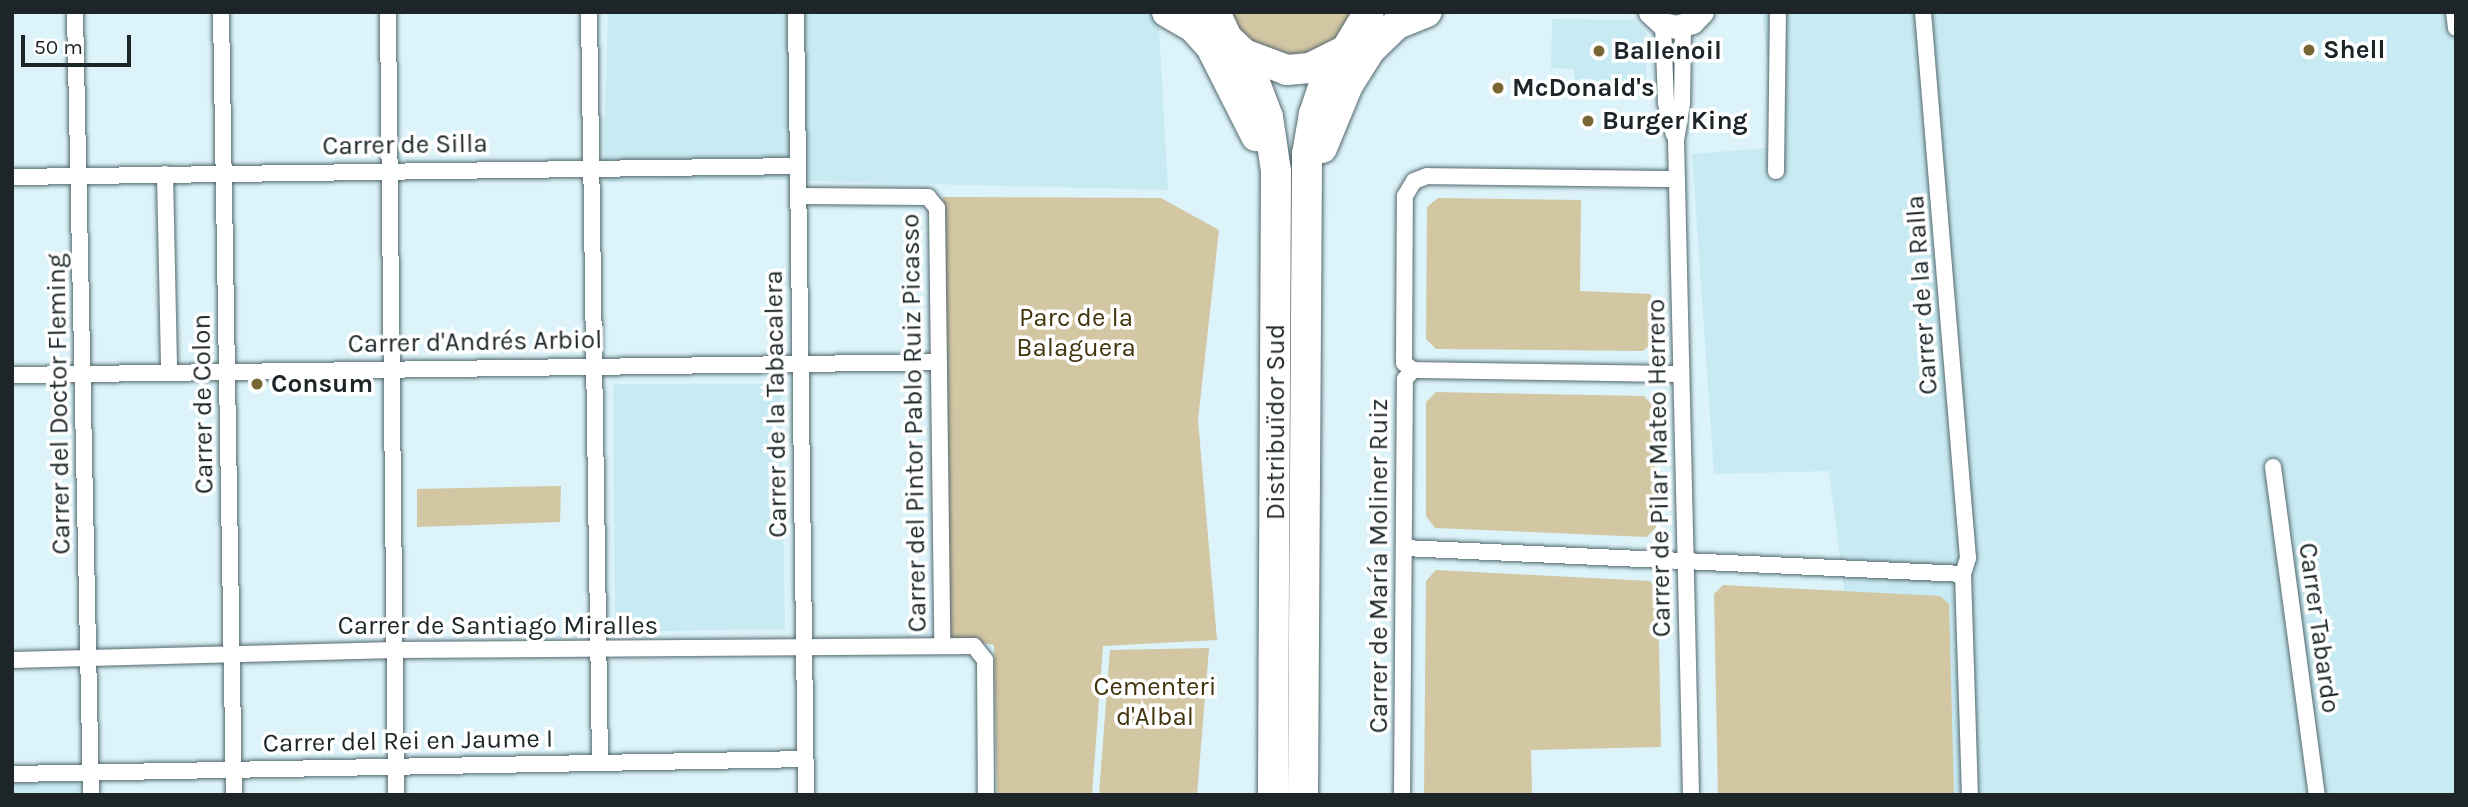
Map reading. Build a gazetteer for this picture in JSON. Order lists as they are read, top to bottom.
{
  "streets": {
    "highway": ["Distribuïdor Sud"],
    "street": [
      "Carrer de Silla",
      "Carrer de la Ralla",
      "Carrer d'Andrés Arbiol",
      "Carrer del Doctor Fleming",
      "Carrer de Colon",
      "Carrer de la Tabacalera",
      "Carrer del Pintor Pablo Ruiz Picasso",
      "Carrer de Pilar Mateo Herrero",
      "Carrer de María Moliner Ruiz",
      "Carrer de Santiago Miralles",
      "Carrer Tabardo",
      "Carrer del Rei en Jaume I"
    ]
  },
  "crossings": [
    ["Carrer de Silla", "Carrer del Doctor Fleming"],
    ["Carrer de Silla", "Carrer de Colon"],
    ["Carrer de Silla", "Carrer de la Tabacalera"],
    ["Carrer d'Andrés Arbiol", "Carrer del Doctor Fleming"],
    ["Carrer d'Andrés Arbiol", "Carrer de Colon"],
    ["Carrer d'Andrés Arbiol", "Carrer de la Tabacalera"],
    ["Carrer d'Andrés Arbiol", "Carrer del Pintor Pablo Ruiz Picasso"],
    ["Carrer del Doctor Fleming", "Carrer de Santiago Miralles"],
    ["Carrer del Doctor Fleming", "Carrer del Rei en Jaume I"],
    ["Carrer de Colon", "Carrer de Santiago Miralles"],
    ["Carrer de Colon", "Carrer del Rei en Jaume I"],
    ["Carrer de la Tabacalera", "Carrer del Pintor Pablo Ruiz Picasso"],
    ["Carrer de la Tabacalera", "Carrer de Santiago Miralles"],
    ["Carrer de la Tabacalera", "Carrer del Rei en Jaume I"],
    ["Carrer del Pintor Pablo Ruiz Picasso", "Carrer de Santiago Miralles"],
    ["Carrer de Pilar Mateo Herrero", "Carrer de María Moliner Ruiz"]
  ],
  "parks": ["Parc de la Balaguera", "Cementeri d'Albal"],
  "places": [
    "Shell",
    "Ballenoil",
    "McDonald's",
    "Burger King",
    "Consum"
  ],
  "scale_bar": "50 m"
}
